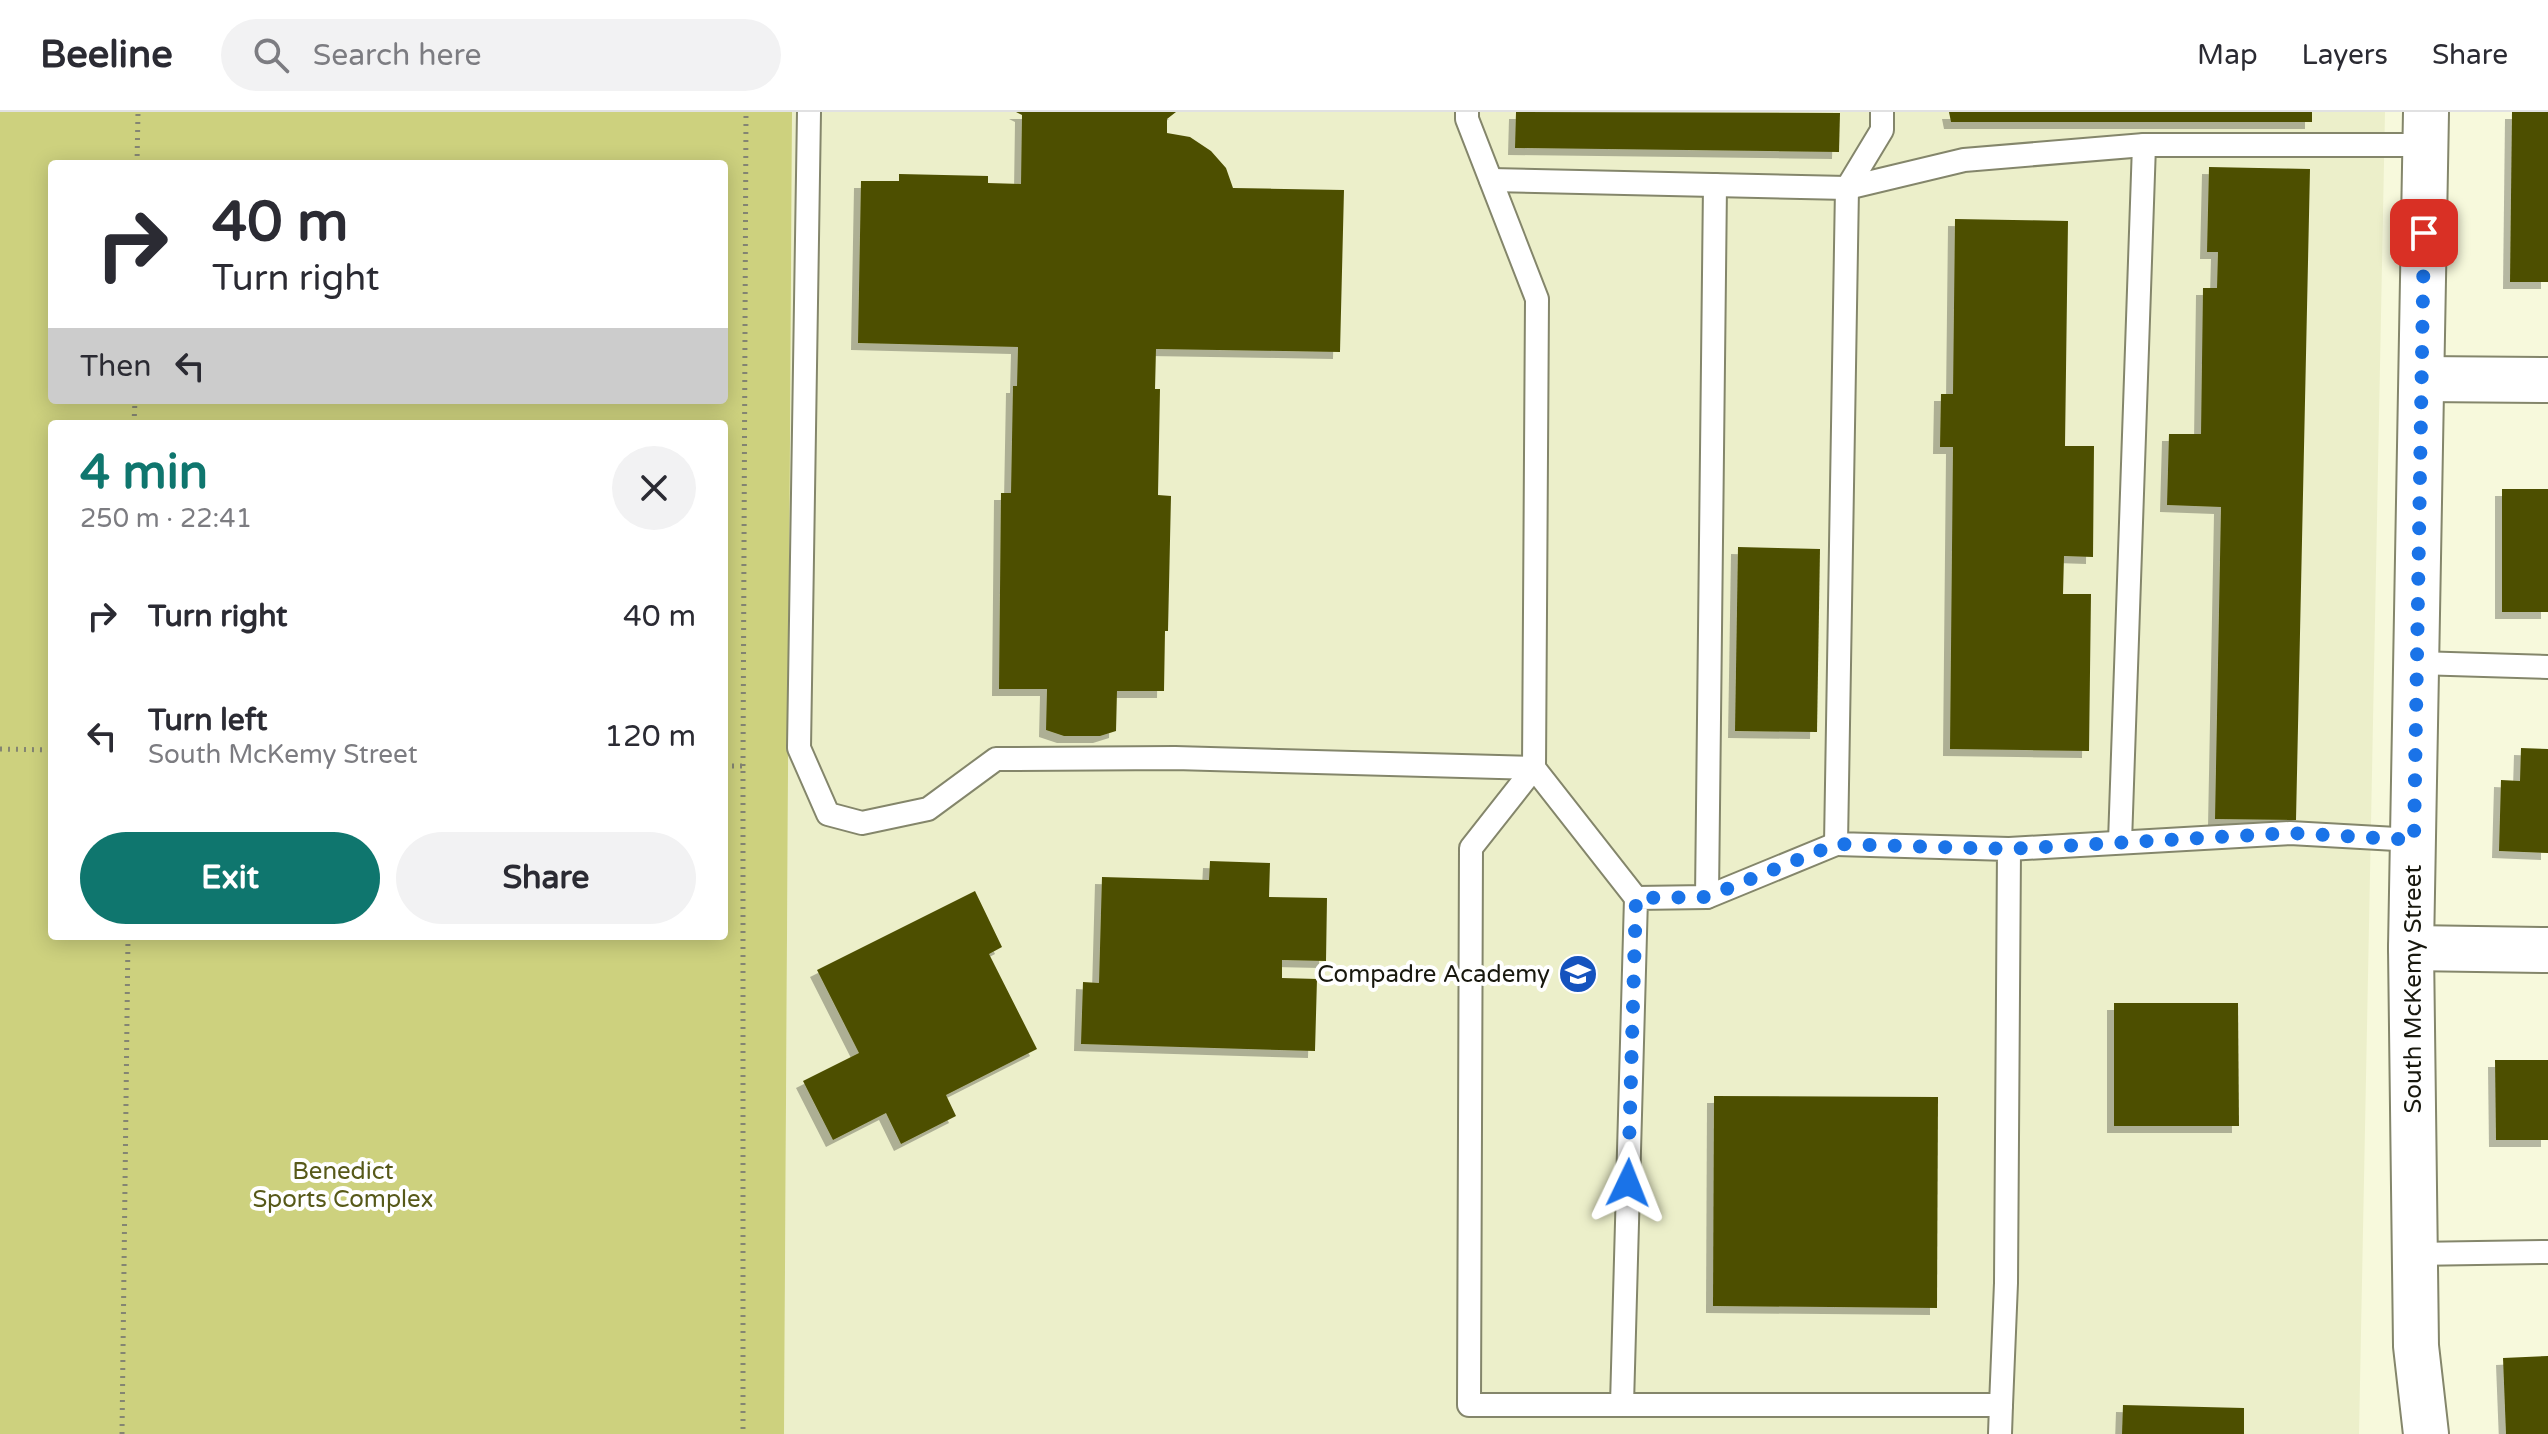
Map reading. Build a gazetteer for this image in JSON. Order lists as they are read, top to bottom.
{
  "streets": {
    "street": ["South McKemy Street"]
  },
  "parks": ["Benedict Sports Complex"],
  "places": {
    "school or university": ["Compadre Academy"]
  },
  "page": {
    "header": "Beeline",
    "search": "Search here",
    "nav": ["Map", "Layers", "Share"],
    "turn": ["40 m", "Turn right"],
    "then": "Then",
    "heading": ["4 min", "250 m · 22:41"],
    "list": [
      {
        "name": "Turn right",
        "value": "40 m"
      },
      {
        "name": "Turn left",
        "note": "South McKemy Street",
        "value": "120 m"
      }
    ],
    "buttons": ["Exit", "Share"]
  }
}
